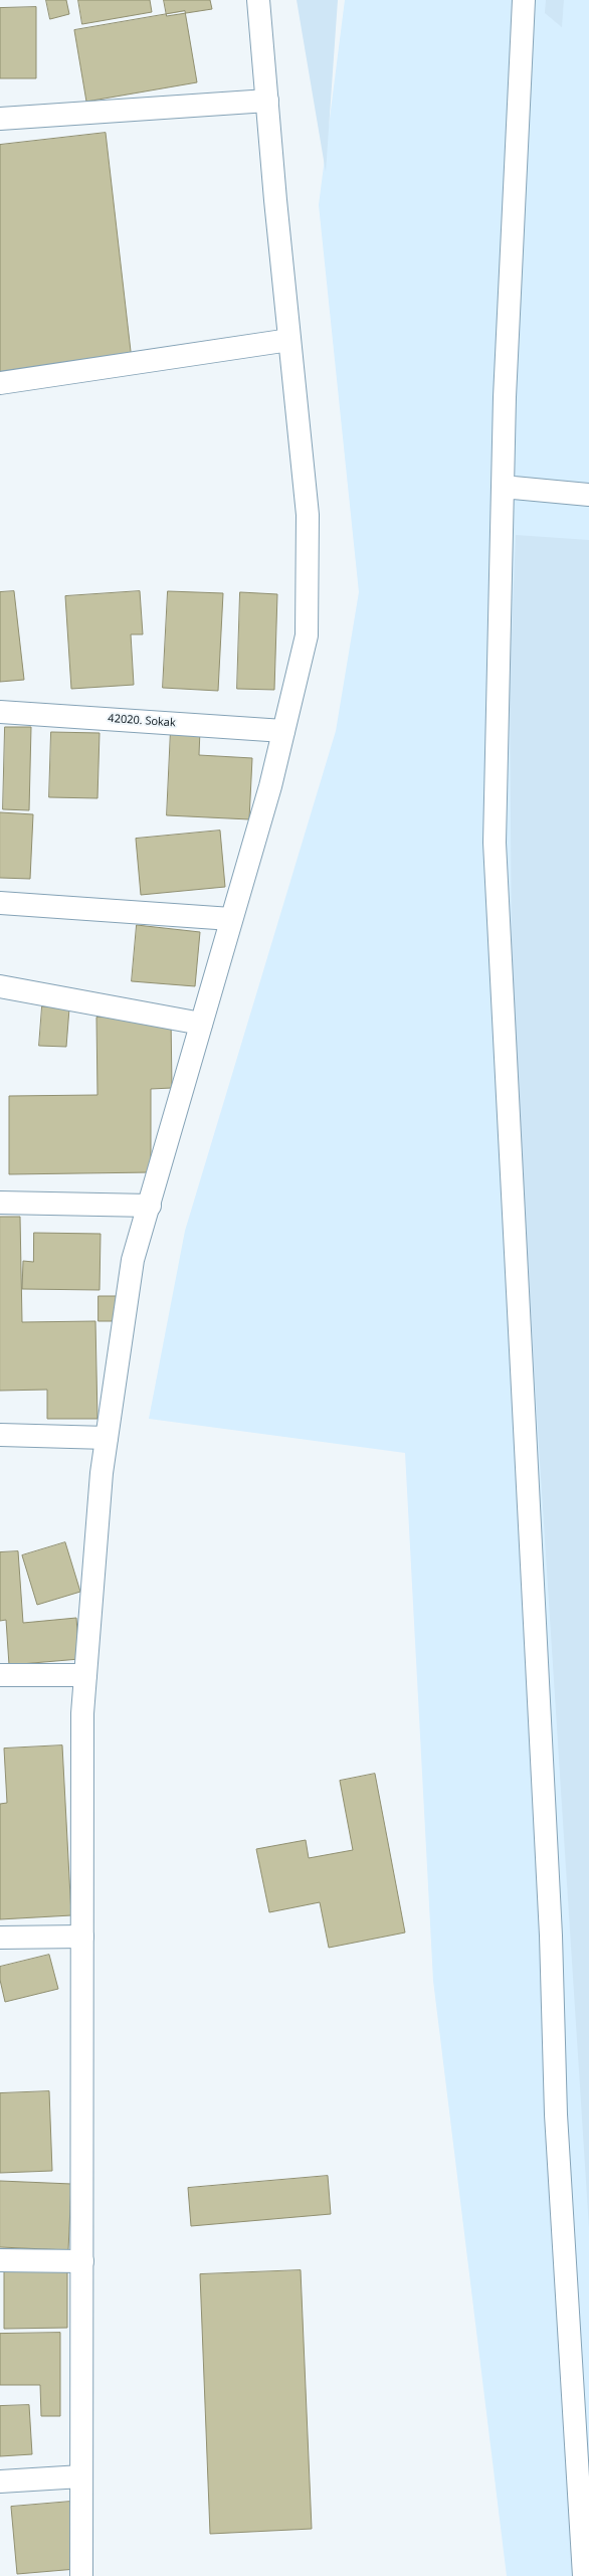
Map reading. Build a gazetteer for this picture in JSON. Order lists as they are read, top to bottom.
{
  "streets": {
    "main road": ["42020. Sokak"]
  }
}
